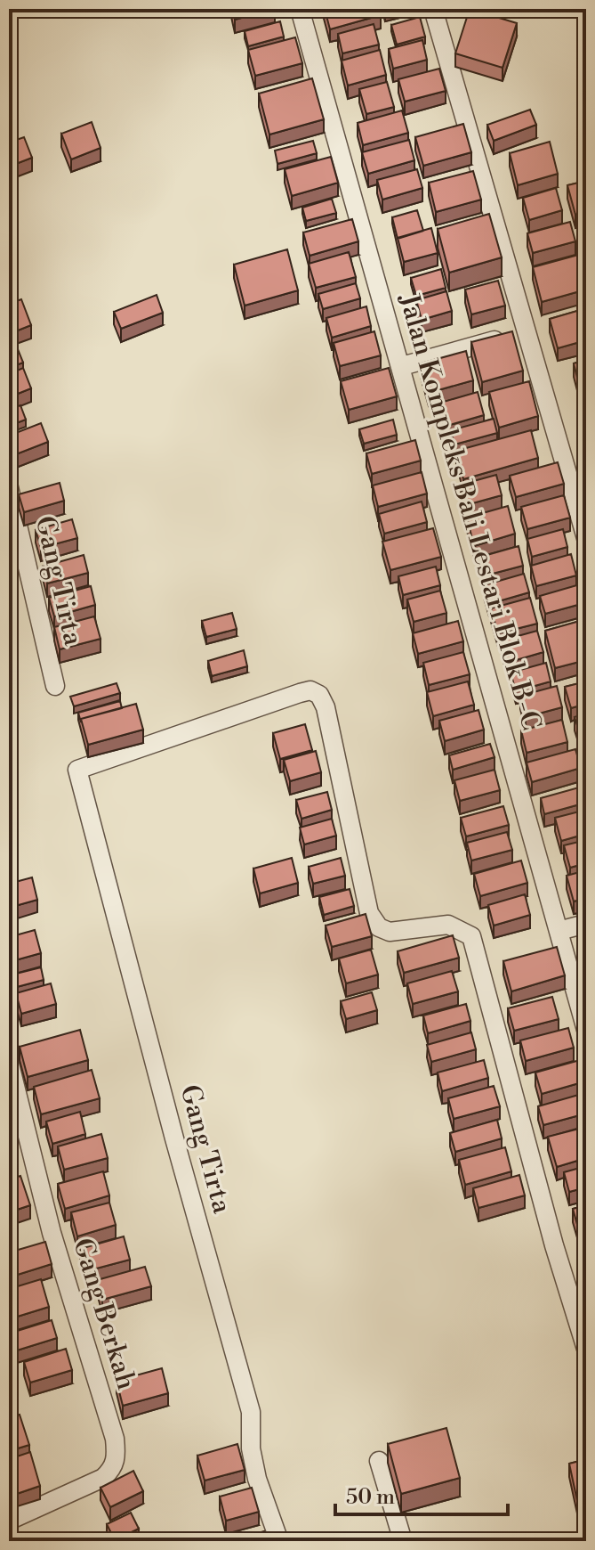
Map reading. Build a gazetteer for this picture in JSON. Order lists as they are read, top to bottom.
{
  "streets": {
    "street": ["Jalan Kompleks Bali Lestari Blok B-C", "Gang Tirta", "Gang Berkah"]
  },
  "scale_bar": "50 m"
}
